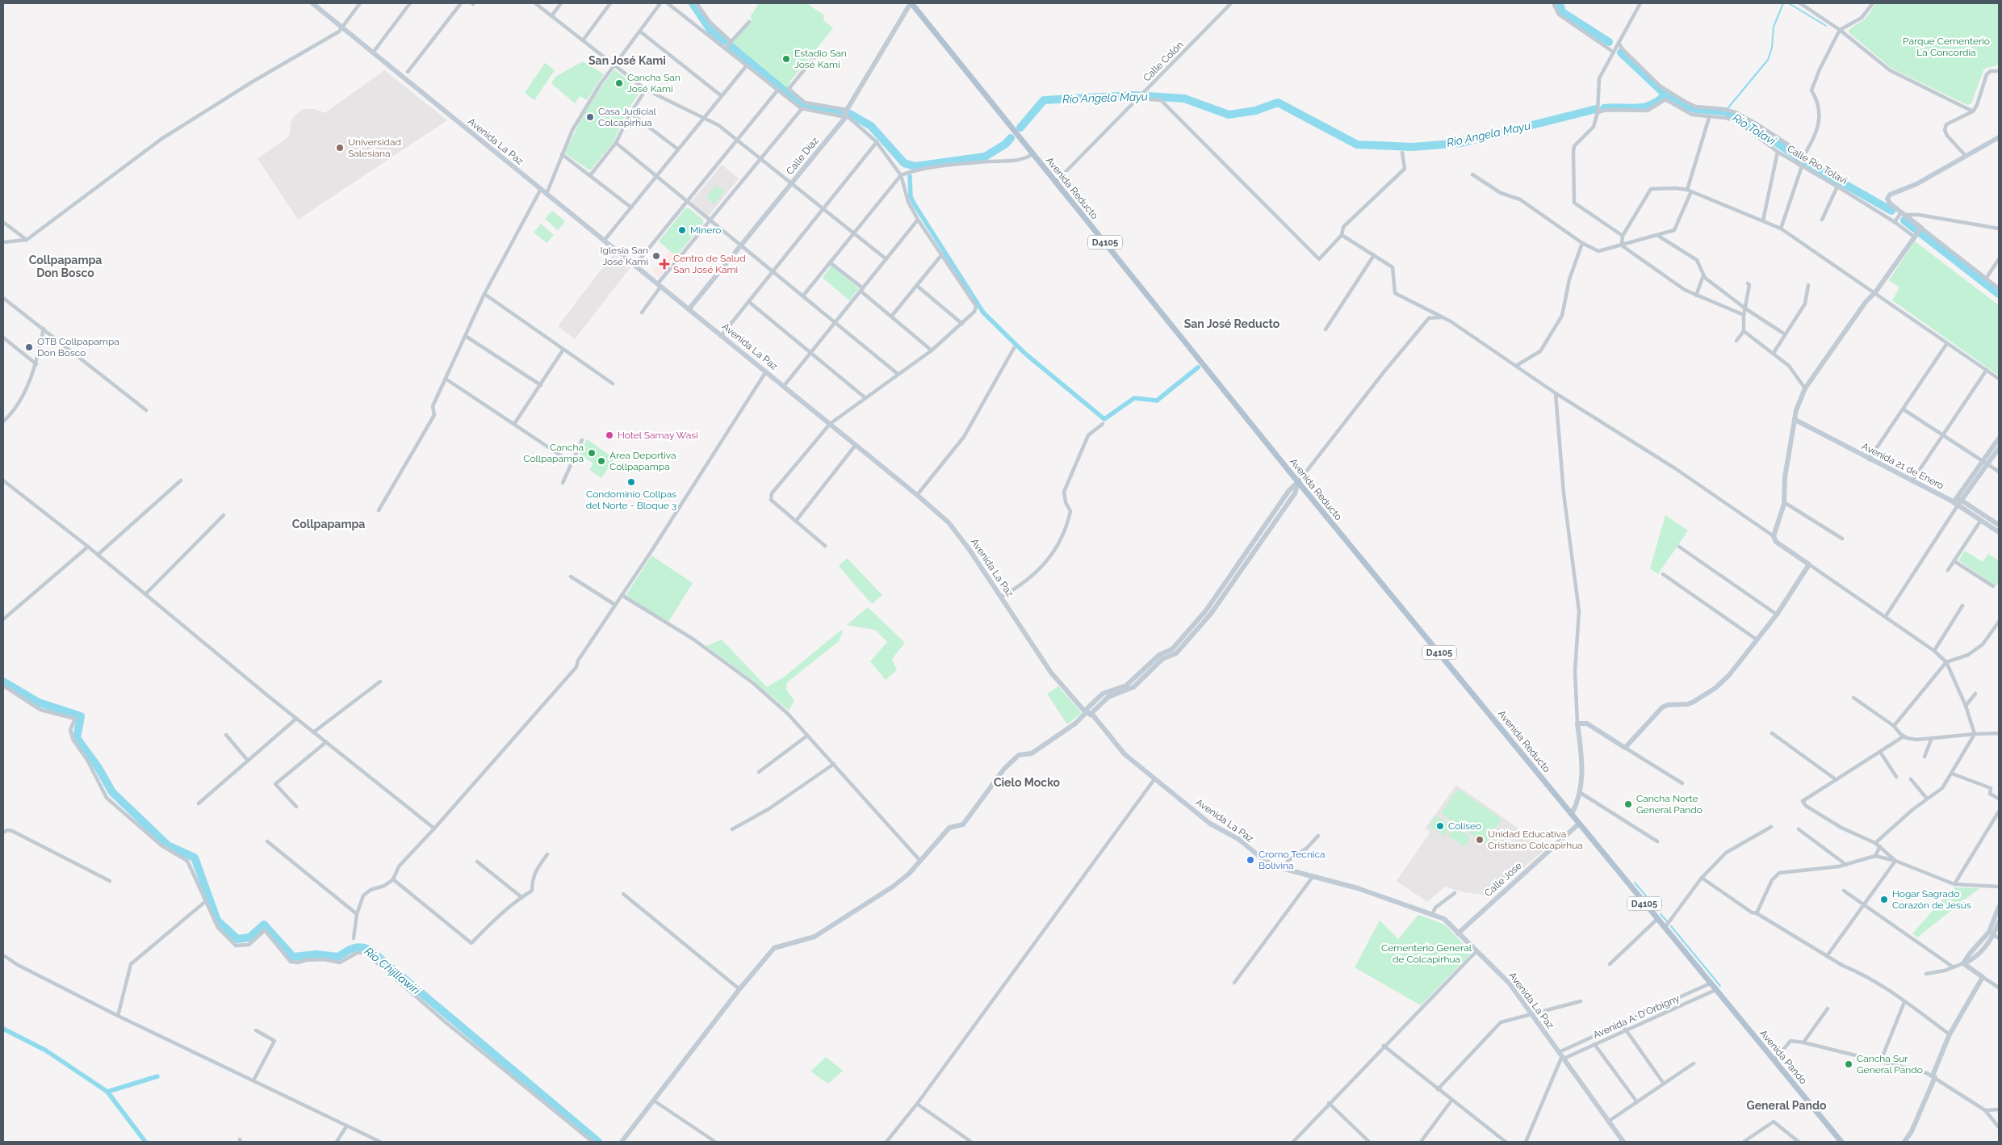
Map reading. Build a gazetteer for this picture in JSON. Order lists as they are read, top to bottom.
{
  "streets": {
    "main road": [
      "Avenida La Paz",
      "Calle Díaz",
      "Avenida Reducto",
      "D4105",
      "Avenida 21 de Enero",
      "Calle Jose",
      "Avenida Pando"
    ],
    "street": ["Calle Colón", "Calle Río Tolavi", "Avenida A. D'Orbigny"]
  },
  "crossings": [
    ["Calle Colón", "Avenida Reducto"],
    ["Avenida La Paz", "Calle Díaz"],
    ["Avenida La Paz", "Calle Jose"],
    ["Avenida La Paz", "Avenida A. D'Orbigny"],
    ["Calle Díaz", "Avenida Reducto"],
    ["Avenida Reducto", "Calle Jose"],
    ["Avenida Reducto", "Avenida A. D'Orbigny"],
    ["Avenida Reducto", "Avenida Pando"],
    ["Avenida A. D'Orbigny", "Avenida Pando"]
  ],
  "districts": [
    "San José Kami",
    "Collpapampa Don Bosco",
    "San José Reducto",
    "Collpapampa",
    "Cielo Mocko",
    "General Pando"
  ],
  "water": ["Río Angela Mayu", "Río Tolavi", "Río Chijllawiri"],
  "parks": ["Parque Cementerio La Concordia", "Cementerio General de Colcapirhua"],
  "places": {
    "other": [
      "Estadio San José Kami",
      "Cancha San José Kami",
      "Casa Judicial Colcapirhua",
      "Universidad Salesiana",
      "Minero",
      "Iglesia San José Kami",
      "OTB Collpapampa Don Bosco",
      "Hotel Samay Wasi",
      "Cancha Collpapampa",
      "Área Deportiva Collpapampa",
      "Condominio Collpas del Norte - Bloque 3",
      "Cancha Norte General Pando",
      "Coliseo",
      "Unidad Educativa Cristiano Colcapirhua",
      "Cromo Tecnica Bolivina",
      "Hogar Sagrado Corazón de Jesús",
      "Cancha Sur General Pando"
    ],
    "health": ["Centro de Salud San José Kami"]
  }
}
